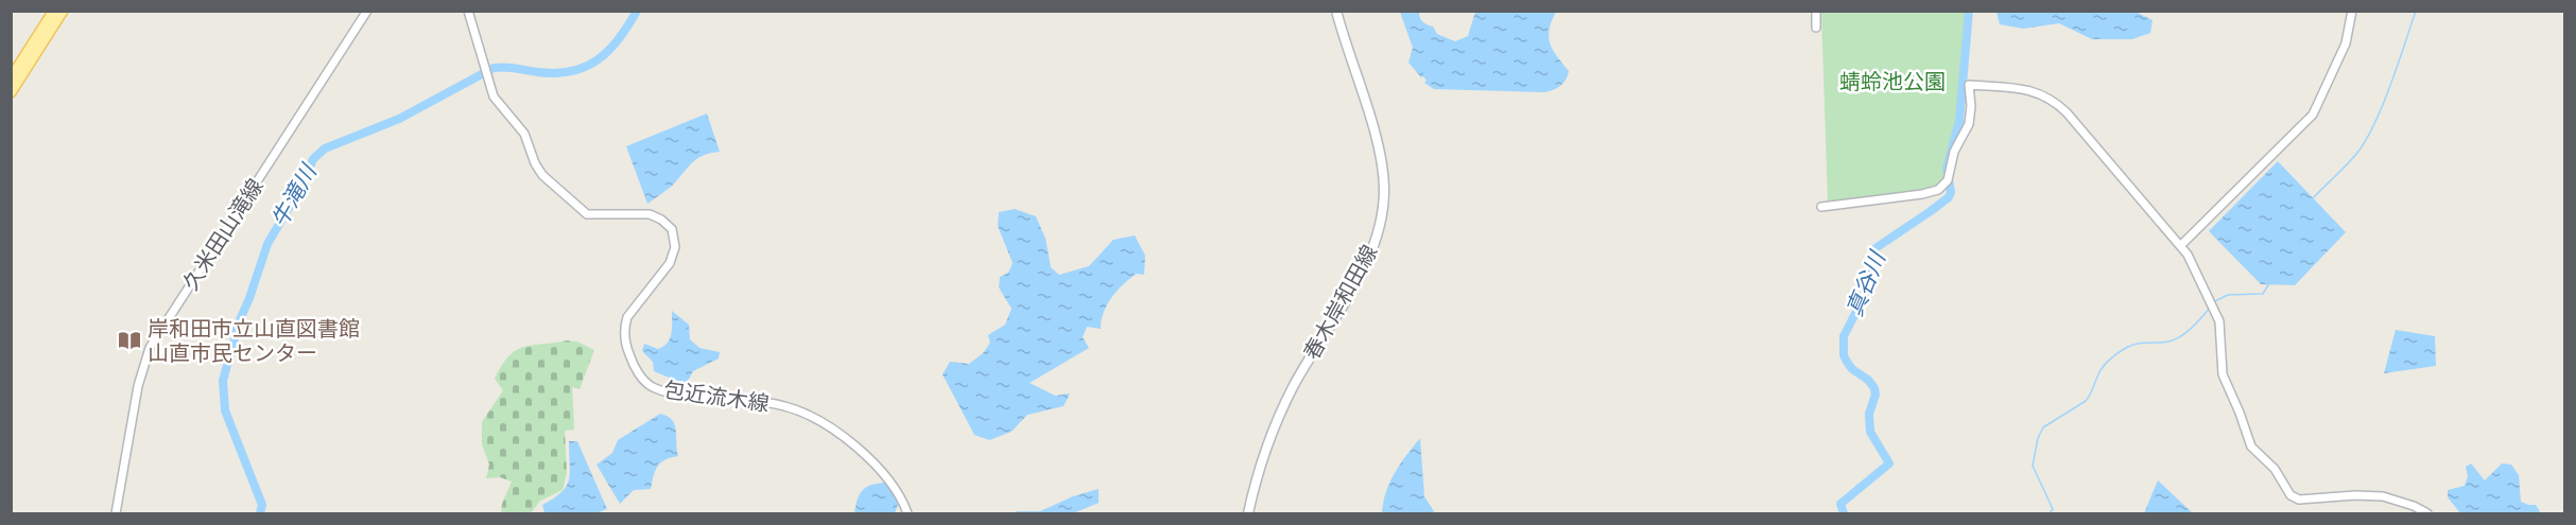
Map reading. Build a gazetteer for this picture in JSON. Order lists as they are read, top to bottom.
{
  "streets": {
    "main road": ["春木岸和田線"],
    "street": ["久米田山滝線", "包近流木線"]
  },
  "water": ["牛滝川", "真谷川"],
  "parks": ["蜻蛉池公園"],
  "places": {
    "library": ["岸和田市立山直図書館 山直市民センター"]
  }
}
